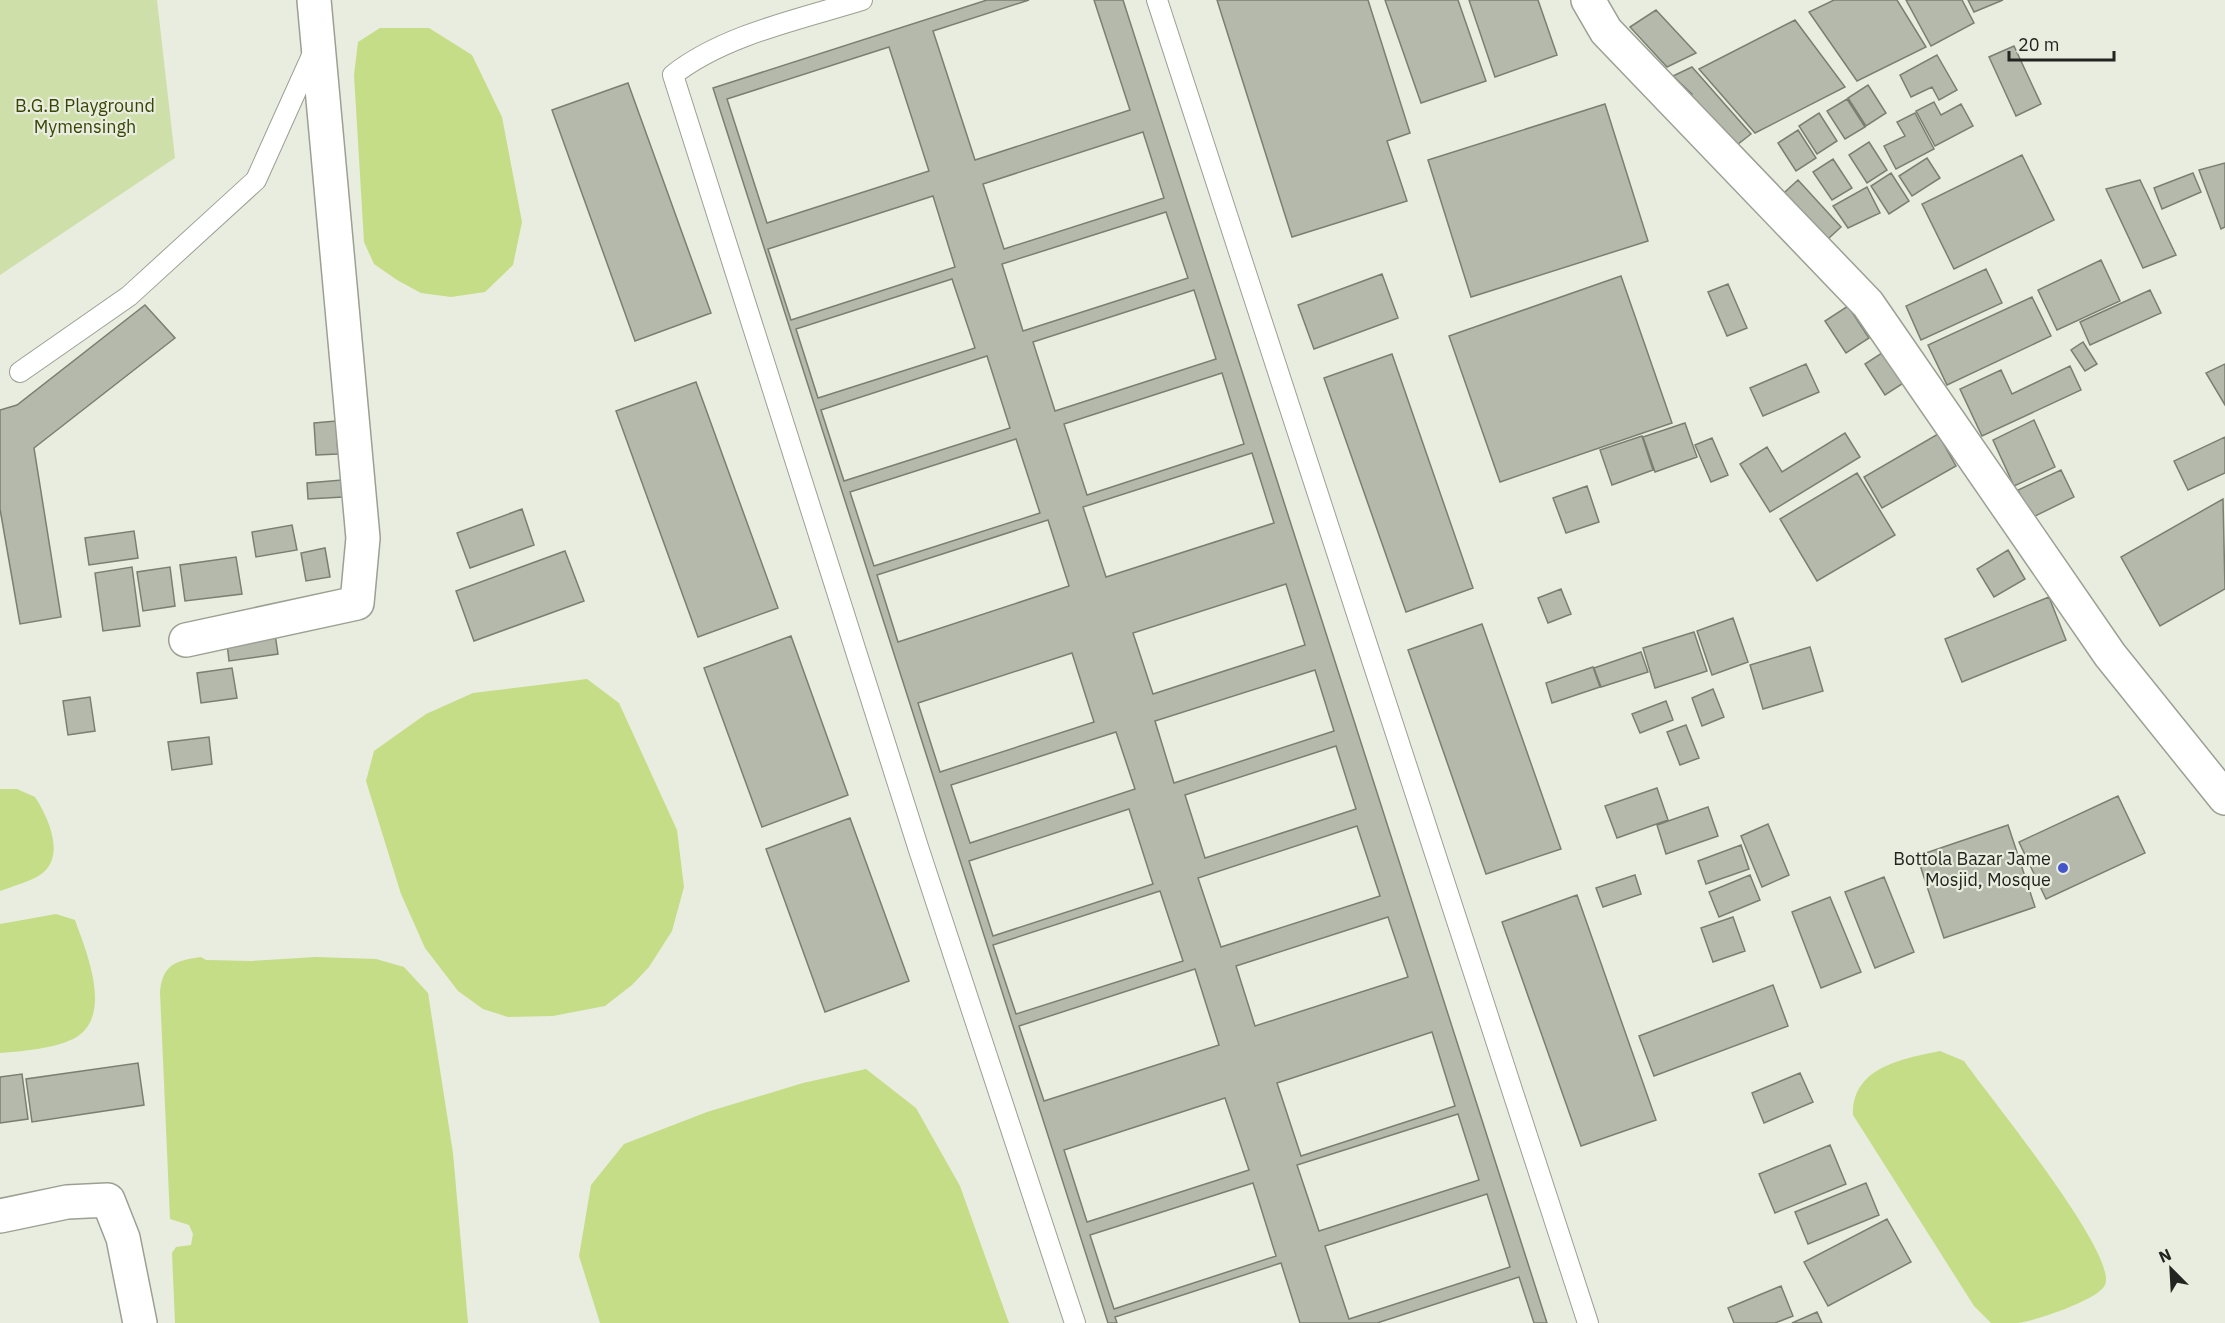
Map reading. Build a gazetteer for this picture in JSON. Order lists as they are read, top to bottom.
{
  "parks": ["B.G.B Playground Mymensingh"],
  "places": ["Bottola Bazar Jame Mosjid, Mosque"],
  "scale_bar": "20 m",
  "north": "top left"
}
